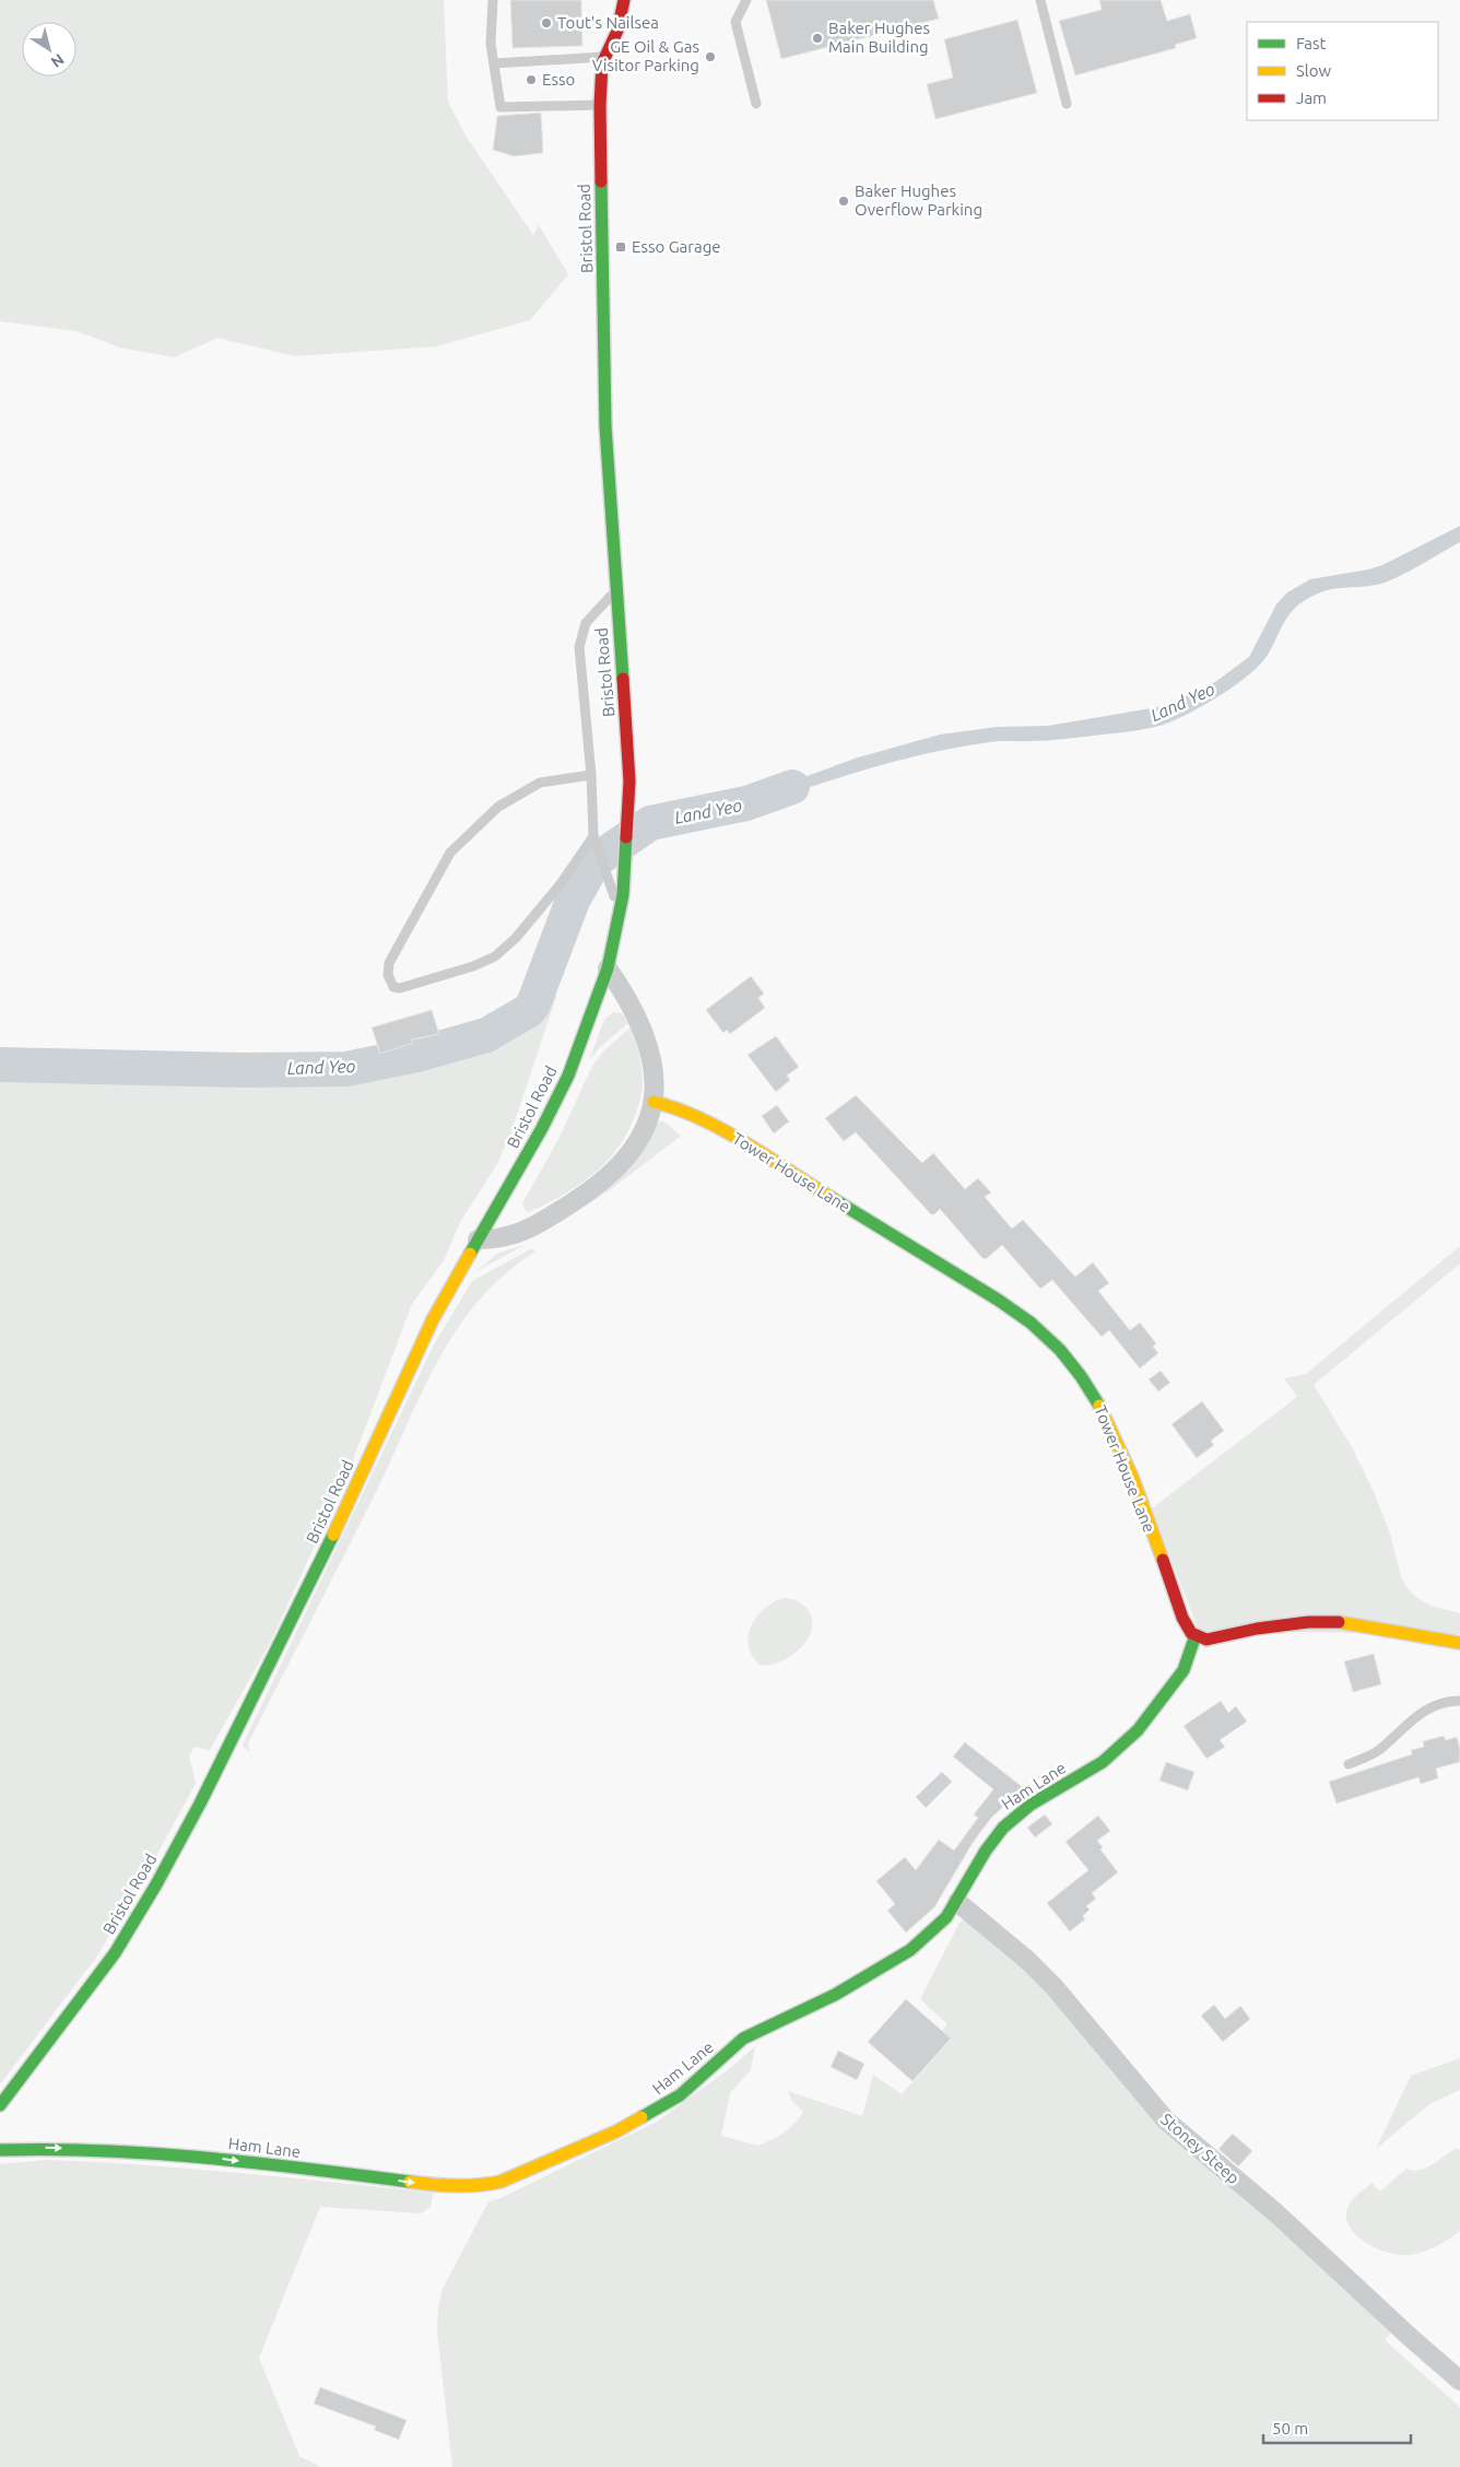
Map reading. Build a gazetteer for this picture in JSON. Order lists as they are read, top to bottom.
{
  "streets": {
    "street": [
      "Bristol Road",
      "Tower House Lane",
      "Ham Lane",
      "Stoney Steep"
    ]
  },
  "crossings": [
    ["Tower House Lane", "Ham Lane"],
    ["Ham Lane", "Stoney Steep"]
  ],
  "one_way": ["Ham Lane"],
  "water": ["Land Yeo"],
  "places": {
    "other": [
      "Tout's Nailsea",
      "Baker Hughes Main Building",
      "GE Oil & Gas Visitor Parking",
      "Esso",
      "Baker Hughes Overflow Parking"
    ],
    "transit": ["Esso Garage"]
  },
  "legend": ["Fast", "Slow", "Jam"],
  "scale_bar": "50 m",
  "north": "bottom right"
}
